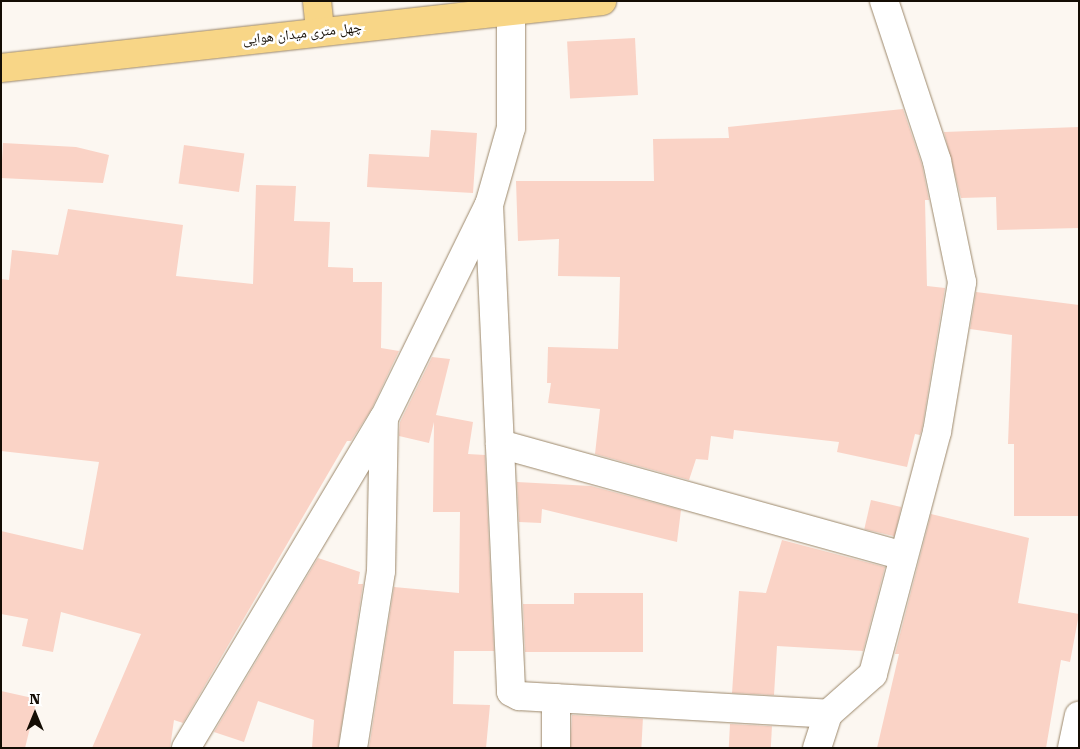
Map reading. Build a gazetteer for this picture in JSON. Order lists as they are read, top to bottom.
{
  "streets": {
    "main road": ["چهل متری میدان هوایی"]
  },
  "north": "top"
}
